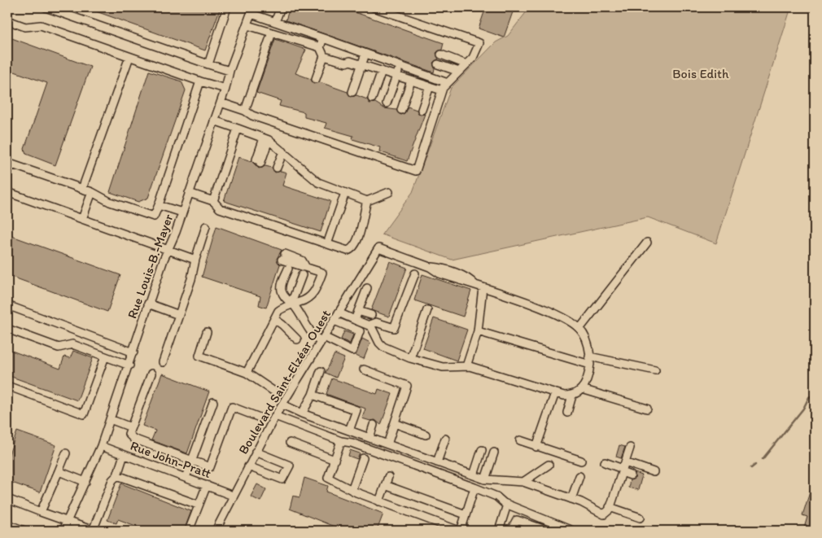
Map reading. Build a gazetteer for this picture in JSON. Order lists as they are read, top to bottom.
{
  "streets": {
    "street": ["Rue Louis-B.-Mayer", "Boulevard Saint-Elzéar Ouest", "Rue John-Pratt"]
  },
  "crossings": [
    ["Rue Louis-B.-Mayer", "Rue John-Pratt"],
    ["Boulevard Saint-Elzéar Ouest", "Rue John-Pratt"]
  ],
  "parks": ["Bois Edith"]
}
